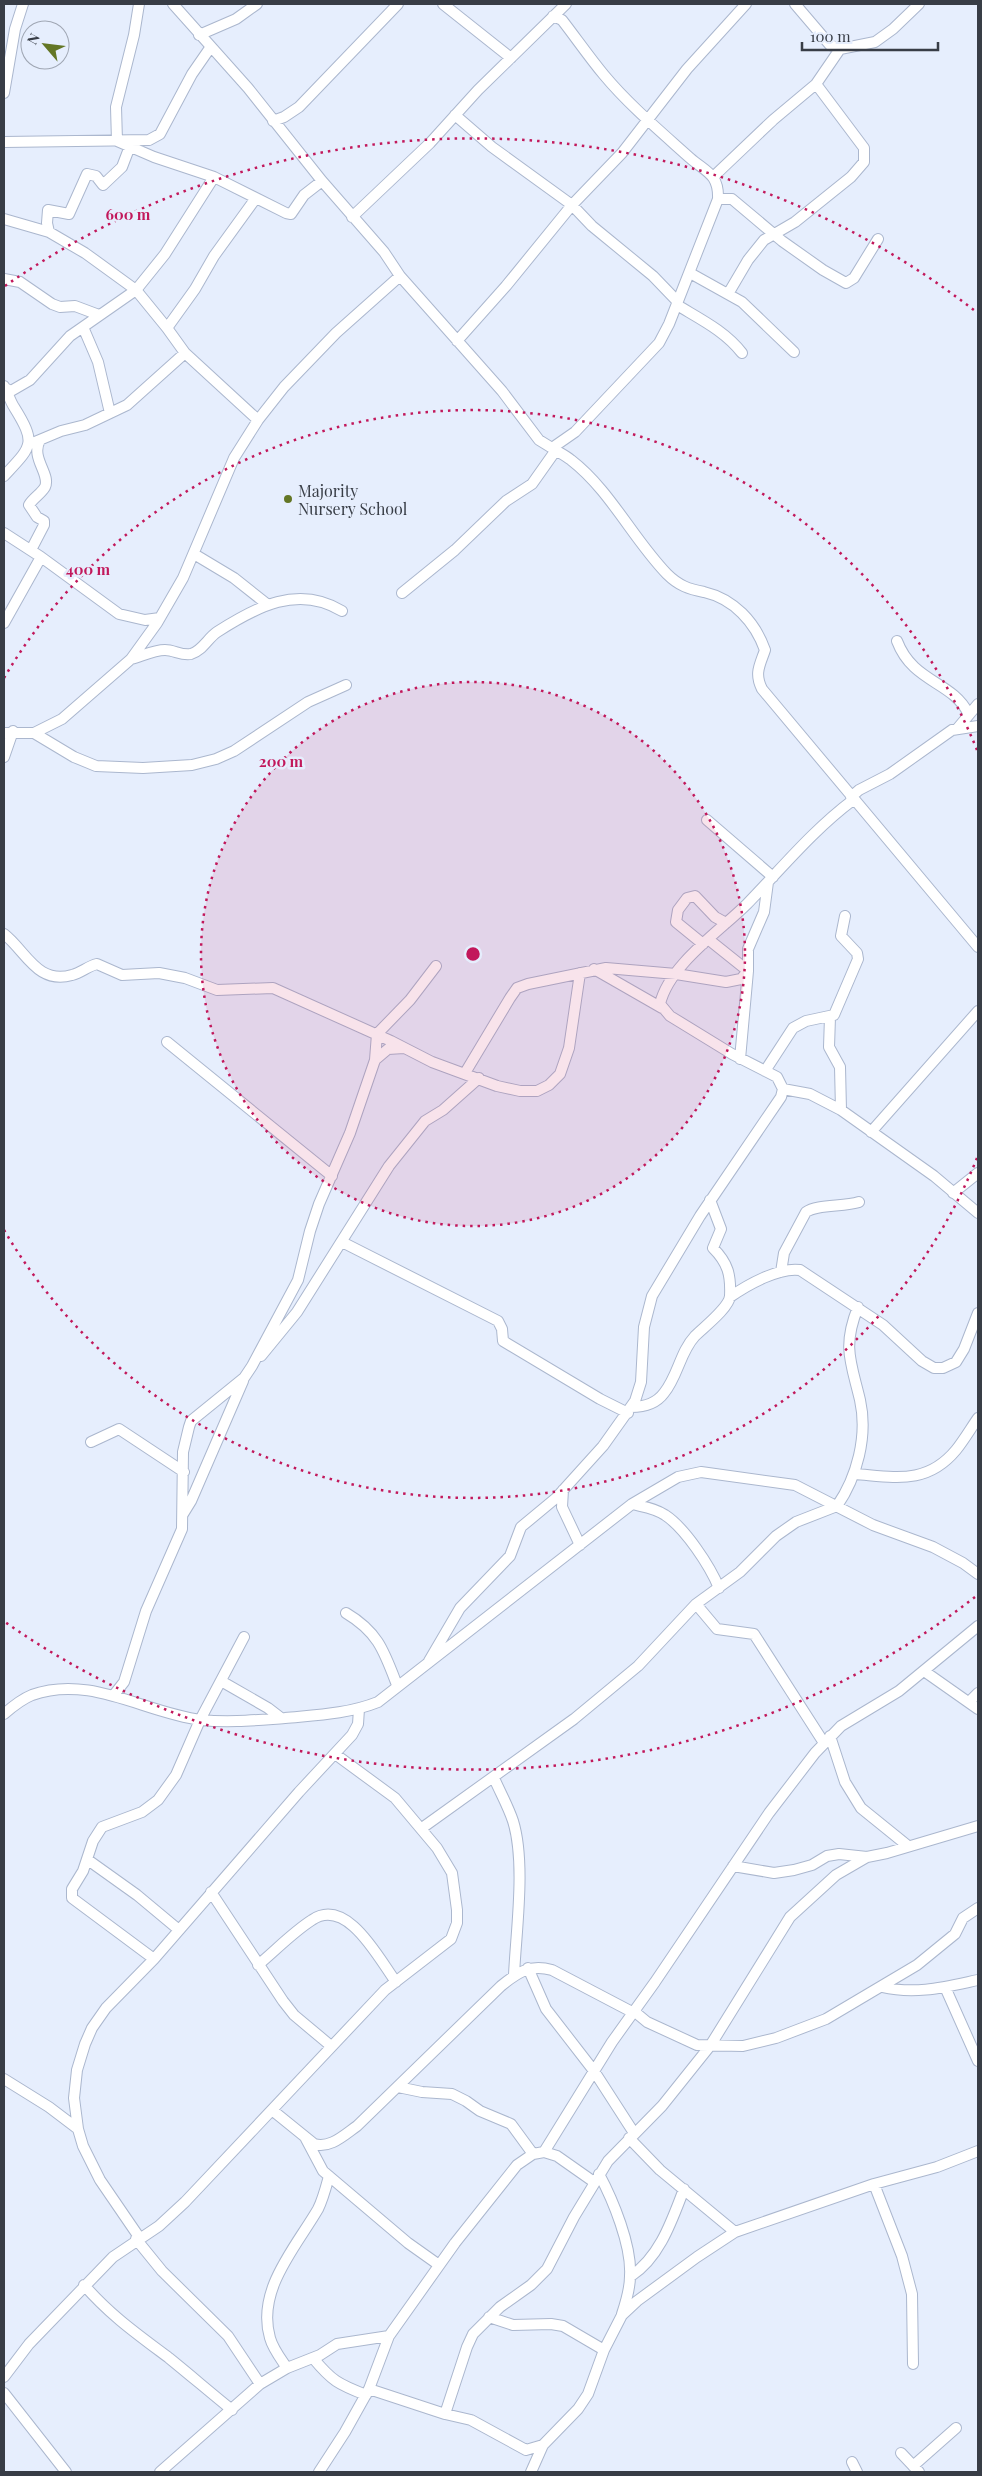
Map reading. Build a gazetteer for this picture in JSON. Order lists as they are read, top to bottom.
{
  "places": ["Majority Nursery School"],
  "scale_bar": "100 m",
  "north": "top left",
  "rings": ["600 m", "400 m", "200 m"]
}
